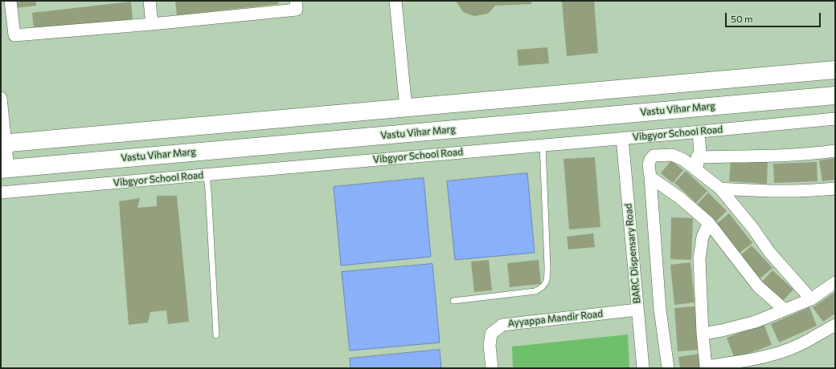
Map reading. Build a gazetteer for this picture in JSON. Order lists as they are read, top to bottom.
{
  "streets": {
    "main road": ["Vastu Vihar Marg"],
    "street": ["Vibgyor School Road", "BARC Dispensary Road", "Ayyappa Mandir Road"]
  },
  "crossings": [
    ["Vibgyor School Road", "BARC Dispensary Road"],
    ["BARC Dispensary Road", "Ayyappa Mandir Road"]
  ],
  "scale_bar": "50 m"
}
